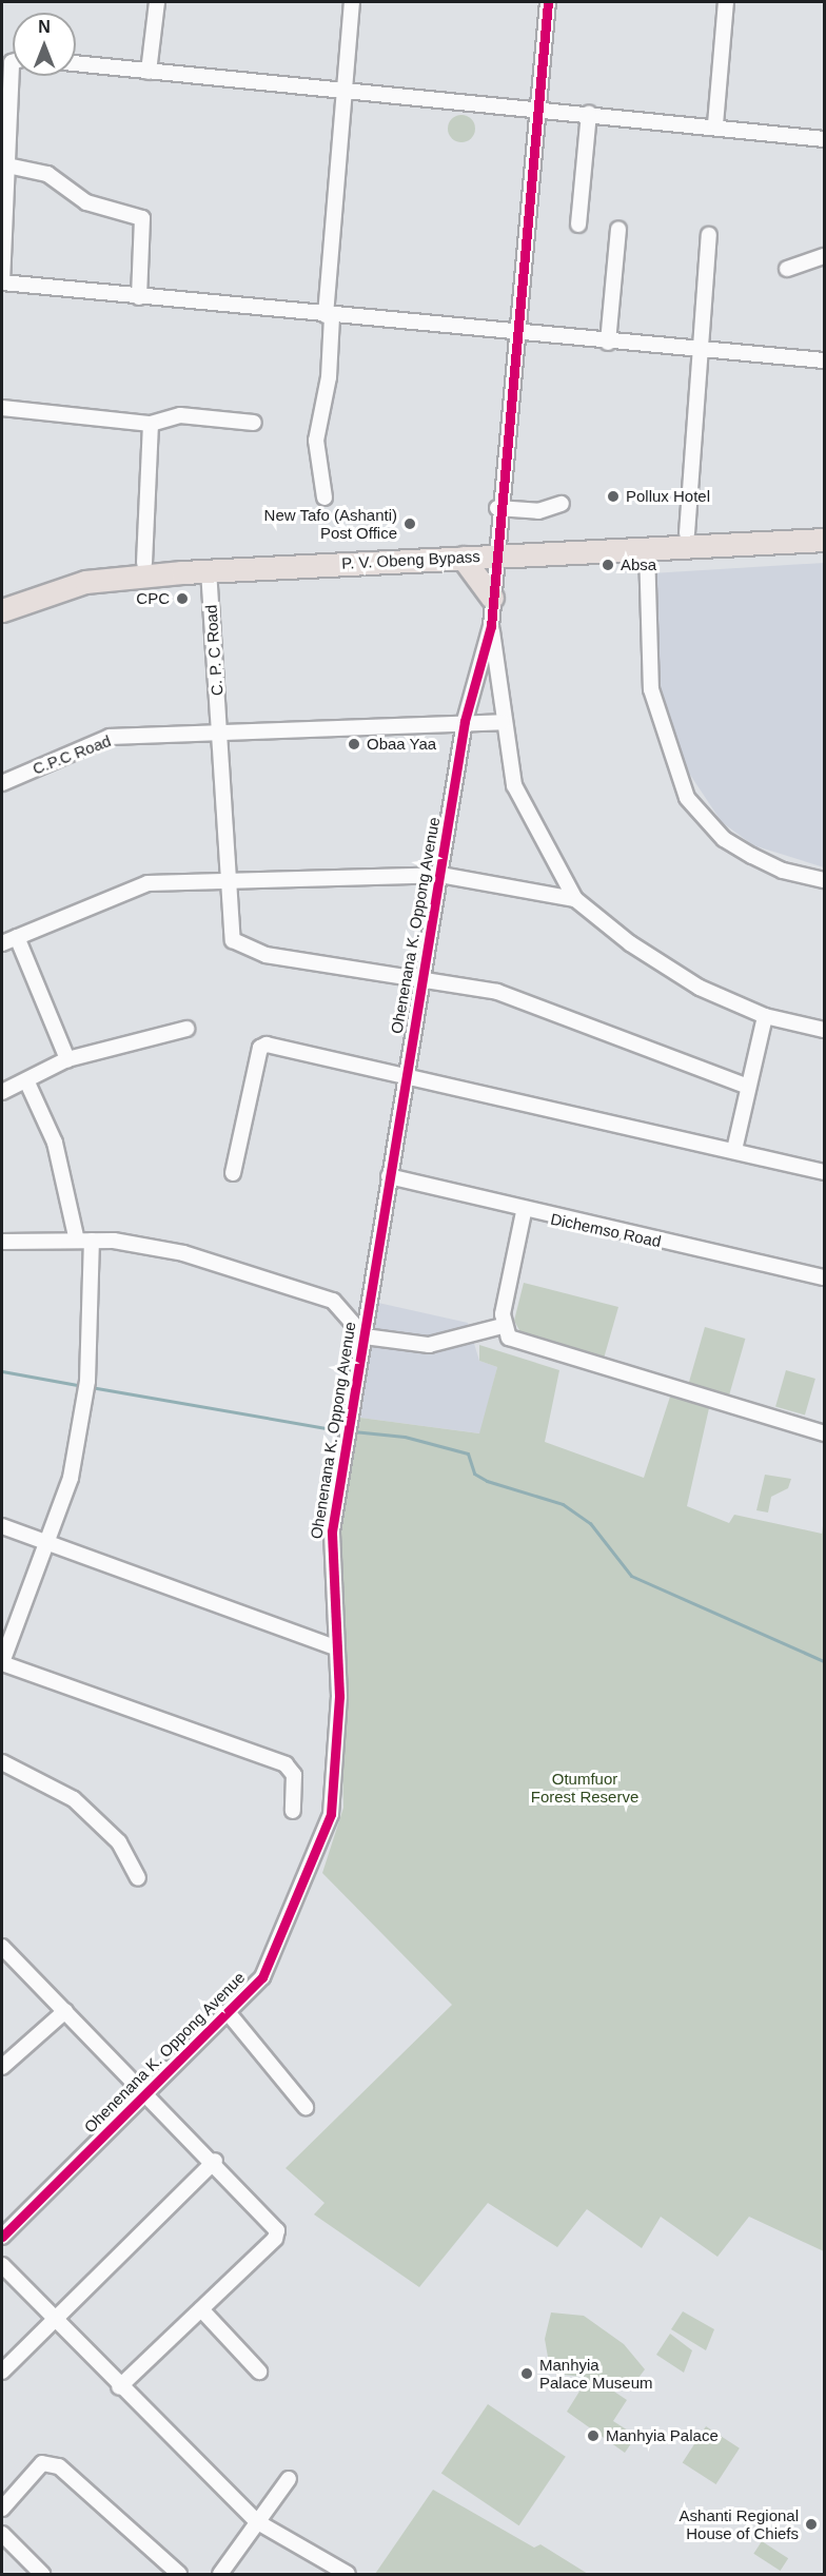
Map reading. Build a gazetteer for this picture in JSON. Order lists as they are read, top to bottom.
{
  "streets": {
    "highway": ["P. V. Obeng Bypass"],
    "street": [
      "C. P. C Road",
      "C.P.C Road",
      "Ohenenana K. Oppong Avenue",
      "Dichemso Road"
    ]
  },
  "crossings": [
    ["P. V. Obeng Bypass", "C. P. C Road"],
    ["P. V. Obeng Bypass", "Ohenenana K. Oppong Avenue"],
    ["C. P. C Road", "C.P.C Road"],
    ["C. P. C Road", "Ohenenana K. Oppong Avenue"],
    ["C.P.C Road", "Ohenenana K. Oppong Avenue"],
    ["Ohenenana K. Oppong Avenue", "Dichemso Road"]
  ],
  "parks": ["Otumfuor Forest Reserve"],
  "places": [
    "Pollux Hotel",
    "New Tafo (Ashanti) Post Office",
    "Absa",
    "CPC",
    "Obaa Yaa",
    "Manhyia Palace Museum",
    "Manhyia Palace",
    "Ashanti Regional House of Chiefs"
  ],
  "north": "top"
}
